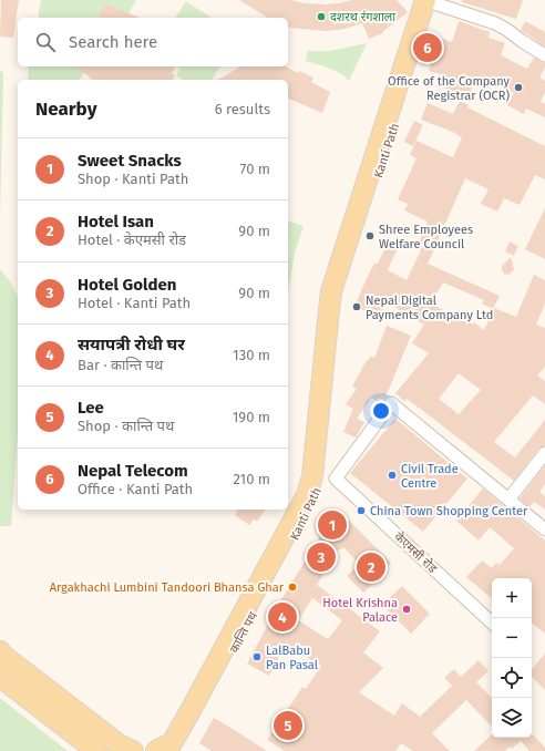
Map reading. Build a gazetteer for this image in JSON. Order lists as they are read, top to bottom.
{
  "streets": {
    "main road": ["Kanti Path", "कान्ति पथ"],
    "street": ["केएमसी रोड"]
  },
  "crossings": [
    ["Kanti Path", "केएमसी रोड"],
    ["Kanti Path", "कान्ति पथ"]
  ],
  "places": [
    "दशरथ रंगशाला",
    "Office of the Company Registrar (OCR)",
    "Shree Employees Welfare Council",
    "Nepal Digital Payments Company Ltd",
    "Civil Trade Centre",
    "China Town Shopping Center",
    "Argakhachi Lumbini Tandoori Bhansa Ghar",
    "Hotel Krishna Palace",
    "LalBabu Pan Pasal"
  ],
  "page": {
    "search": "Search here",
    "pins": [
      "6",
      "1",
      "3",
      "2",
      "4",
      "5"
    ],
    "heading": ["Nearby", "6 results"],
    "list": [
      {
        "mark": "1",
        "name": "Sweet Snacks",
        "note": "Shop · Kanti Path",
        "value": "70 m"
      },
      {
        "mark": "2",
        "name": "Hotel Isan",
        "note": "Hotel · केएमसी रोड",
        "value": "90 m"
      },
      {
        "mark": "3",
        "name": "Hotel Golden",
        "note": "Hotel · Kanti Path",
        "value": "90 m"
      },
      {
        "mark": "4",
        "name": "सयापत्री रोधी घर",
        "note": "Bar · कान्ति पथ",
        "value": "130 m"
      },
      {
        "mark": "5",
        "name": "Lee",
        "note": "Shop · कान्ति पथ",
        "value": "190 m"
      },
      {
        "mark": "6",
        "name": "Nepal Telecom",
        "note": "Office · Kanti Path",
        "value": "210 m"
      }
    ],
    "map_buttons": ["+", "−"]
  }
}
